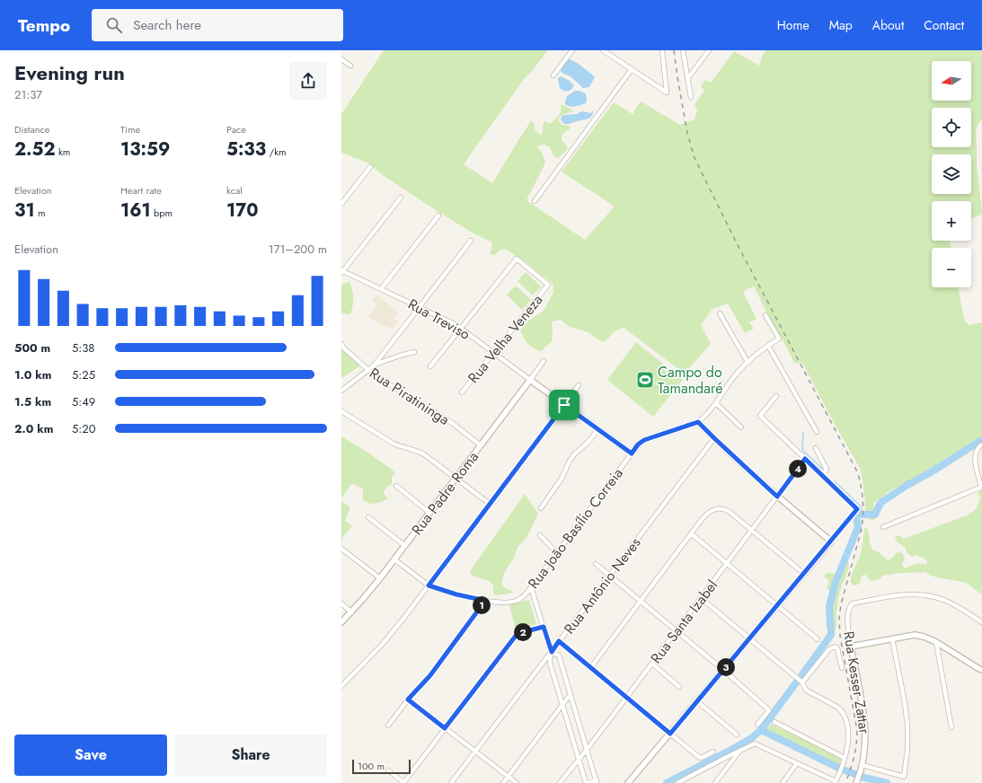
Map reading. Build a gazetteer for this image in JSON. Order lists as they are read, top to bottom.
{
  "streets": {
    "street": [
      "Rua Treviso",
      "Rua Velha Veneza",
      "Rua Piratininga",
      "Rua Padre Roma",
      "Rua João Basílio Correia",
      "Rua Antônio Neves",
      "Rua Santa Izabel",
      "Rua Kesser Zattar"
    ]
  },
  "crossings": [
    ["Rua Treviso", "Rua Velha Veneza"],
    ["Rua Treviso", "Rua Padre Roma"],
    ["Rua Piratininga", "Rua Padre Roma"],
    ["Rua Padre Roma", "Rua João Basílio Correia"]
  ],
  "places": {
    "sports": ["Campo do Tamandaré"]
  },
  "scale_bar": "100 m",
  "north": "left",
  "page": {
    "header": "Tempo",
    "search": "Search here",
    "nav": [
      "Home",
      "Map",
      "About",
      "Contact"
    ],
    "heading": ["Evening run", "21:37"],
    "map_buttons": ["+", "−"],
    "stats": [
      ["Distance", "2.52 km"],
      ["Time", "13:59"],
      ["Pace", "5:33 /km"],
      ["Elevation", "31 m"],
      ["Heart rate", "161 bpm"],
      ["kcal", "170"]
    ],
    "chart": ["Elevation", "171–200 m"],
    "list": [
      {
        "name": "500 m",
        "note": "5:38"
      },
      {
        "name": "1.0 km",
        "note": "5:25"
      },
      {
        "name": "1.5 km",
        "note": "5:49"
      },
      {
        "name": "2.0 km",
        "note": "5:20"
      }
    ],
    "pins": [
      "4",
      "1",
      "2",
      "3"
    ],
    "buttons": ["Save", "Share"],
    "scale": "100 m"
  }
}
